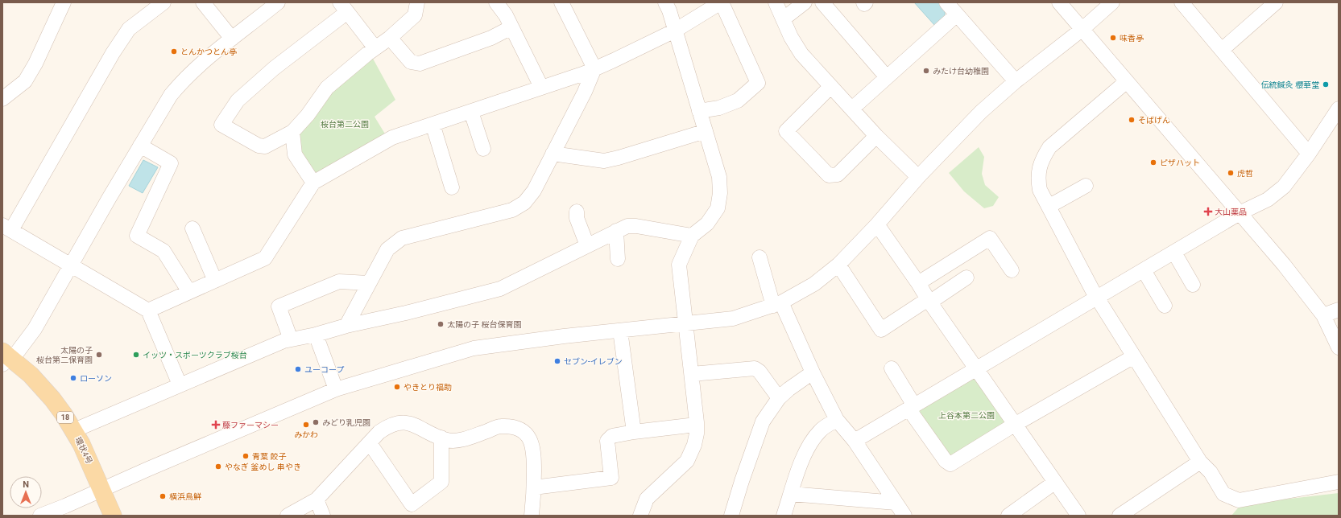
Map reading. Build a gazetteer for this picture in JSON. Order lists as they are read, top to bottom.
{
  "streets": {
    "main road": ["18", "環状4号"]
  },
  "parks": ["桜台第二公園", "上谷本第二公園"],
  "places": {
    "other": [
      "味香亭",
      "とんかつとん亭",
      "みたけ台幼稚園",
      "伝統鍼灸 櫻華堂",
      "そばげん",
      "ピザハット",
      "虎哲",
      "太陽の子 桜台保育園",
      "太陽の子 桜台第二保育園",
      "イッツ・スポーツクラブ桜台",
      "セブン-イレブン",
      "ユーコープ",
      "ローソン",
      "やきとり福助",
      "みどり乳児園",
      "みかわ",
      "青葉 餃子",
      "やなぎ 釜めし 串やき",
      "横浜鳥鮮"
    ],
    "health": ["大山薬品", "藤ファーマシー"]
  },
  "north": "top"
}
